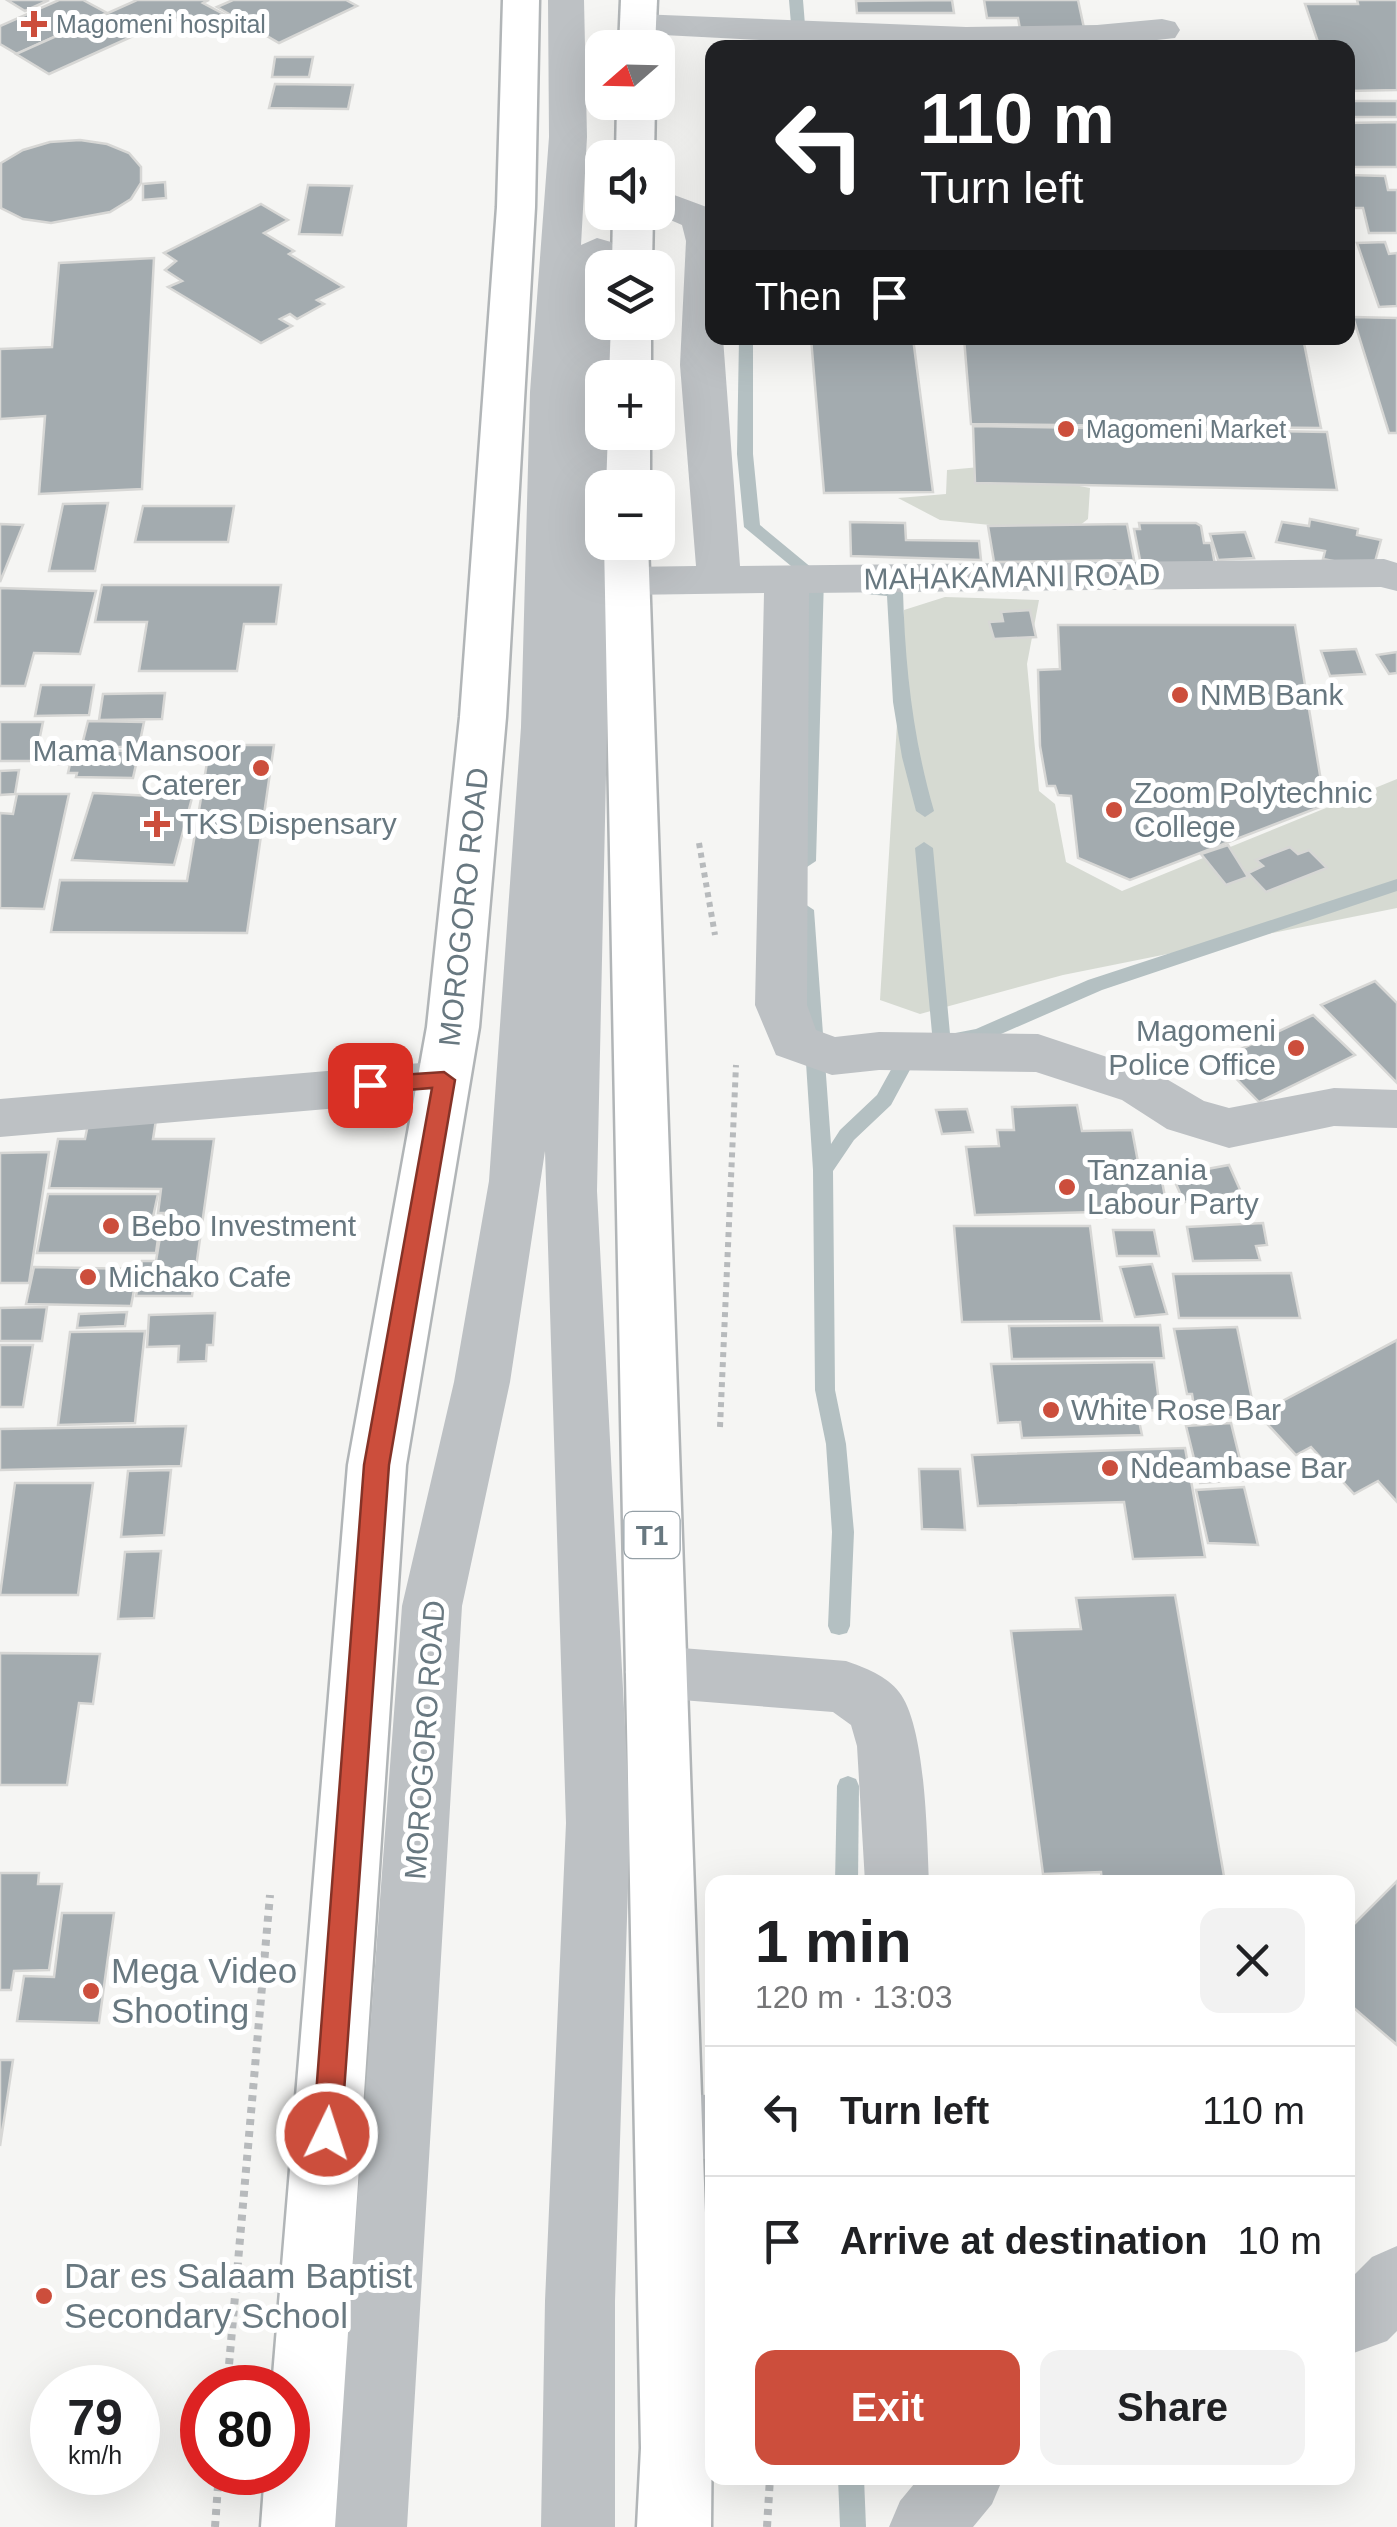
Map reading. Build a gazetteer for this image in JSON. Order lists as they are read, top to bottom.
{
  "streets": {
    "highway": ["MOROGORO ROAD", "T1"],
    "street": ["MAHAKAMANI ROAD"]
  },
  "crossings": [
    ["MAHAKAMANI ROAD", "T1"]
  ],
  "places": {
    "health": ["Magomeni hospital", "TKS Dispensary"],
    "other": [
      "Magomeni Market",
      "NMB Bank",
      "Mama Mansoor Caterer",
      "Zoom Polytechnic College",
      "Magomeni Police Office",
      "Tanzania Labour Party",
      "Bebo Investment",
      "Michako Cafe",
      "White Rose Bar",
      "Ndeambase Bar",
      "Mega Video Shooting",
      "Dar es Salaam Baptist Secondary School"
    ]
  },
  "north": "left",
  "page": {
    "map_buttons": ["+", "−"],
    "turn": ["110 m", "Turn left"],
    "then": "Then",
    "heading": ["1 min", "120 m · 13:03"],
    "list": [
      {
        "name": "Turn left",
        "value": "110 m"
      },
      {
        "name": "Arrive at destination",
        "value": "10 m"
      }
    ],
    "buttons": ["Exit", "Share"],
    "speed": "79 km/h",
    "limit": "80"
  }
}
